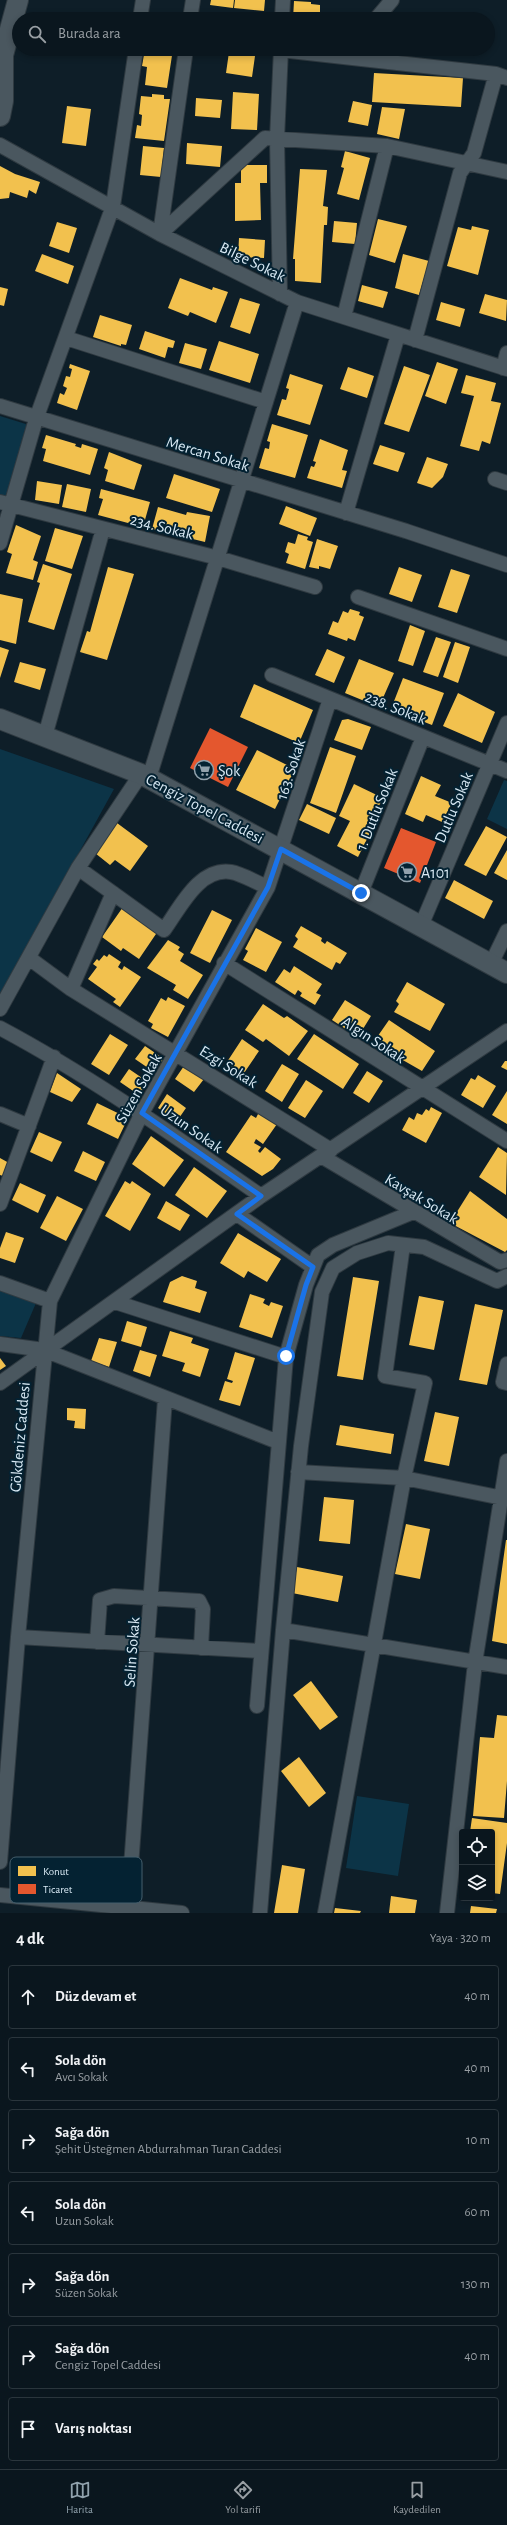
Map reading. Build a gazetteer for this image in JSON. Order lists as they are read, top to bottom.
{
  "streets": {
    "main road": ["Cengiz Topel Caddesi"],
    "street": [
      "Bilge Sokak",
      "Mercan Sokak",
      "234. Sokak",
      "238. Sokak",
      "163. Sokak",
      "Dutlu Sokak",
      "1. Dutlu Sokak",
      "Algın Sokak",
      "Ezgi Sokak",
      "Süzen Sokak",
      "Uzun Sokak",
      "Kavşak Sokak",
      "Gökdeniz Caddesi",
      "Selin Sokak"
    ]
  },
  "crossings": [
    ["238. Sokak", "163. Sokak"],
    ["238. Sokak", "Dutlu Sokak"],
    ["238. Sokak", "1. Dutlu Sokak"],
    ["163. Sokak", "Cengiz Topel Caddesi"],
    ["163. Sokak", "Süzen Sokak"],
    ["Dutlu Sokak", "Cengiz Topel Caddesi"],
    ["Cengiz Topel Caddesi", "1. Dutlu Sokak"],
    ["Cengiz Topel Caddesi", "Süzen Sokak"],
    ["Algın Sokak", "Süzen Sokak"],
    ["Ezgi Sokak", "Süzen Sokak"],
    ["Ezgi Sokak", "Kavşak Sokak"],
    ["Süzen Sokak", "Uzun Sokak"],
    ["Süzen Sokak", "Gökdeniz Caddesi"]
  ],
  "places": {
    "supermarket": ["Şok", "A101"]
  },
  "legend": ["Konut", "Ticaret"],
  "page": {
    "search": "Burada ara",
    "heading": ["4 dk", "Yaya · 320 m"],
    "list": [
      ["Düz devam et", "40 m"],
      ["Sola dön", "Avcı Sokak", "40 m"],
      ["Sağa dön", "Şehit Üsteğmen Abdurrahman Turan Caddesi", "10 m"],
      ["Sola dön", "Uzun Sokak", "60 m"],
      ["Sağa dön", "Süzen Sokak", "130 m"],
      ["Sağa dön", "Cengiz Topel Caddesi", "40 m"],
      "Varış noktası"
    ],
    "nav": ["Harita", "Yol tarifi", "Kaydedilen"]
  }
}
